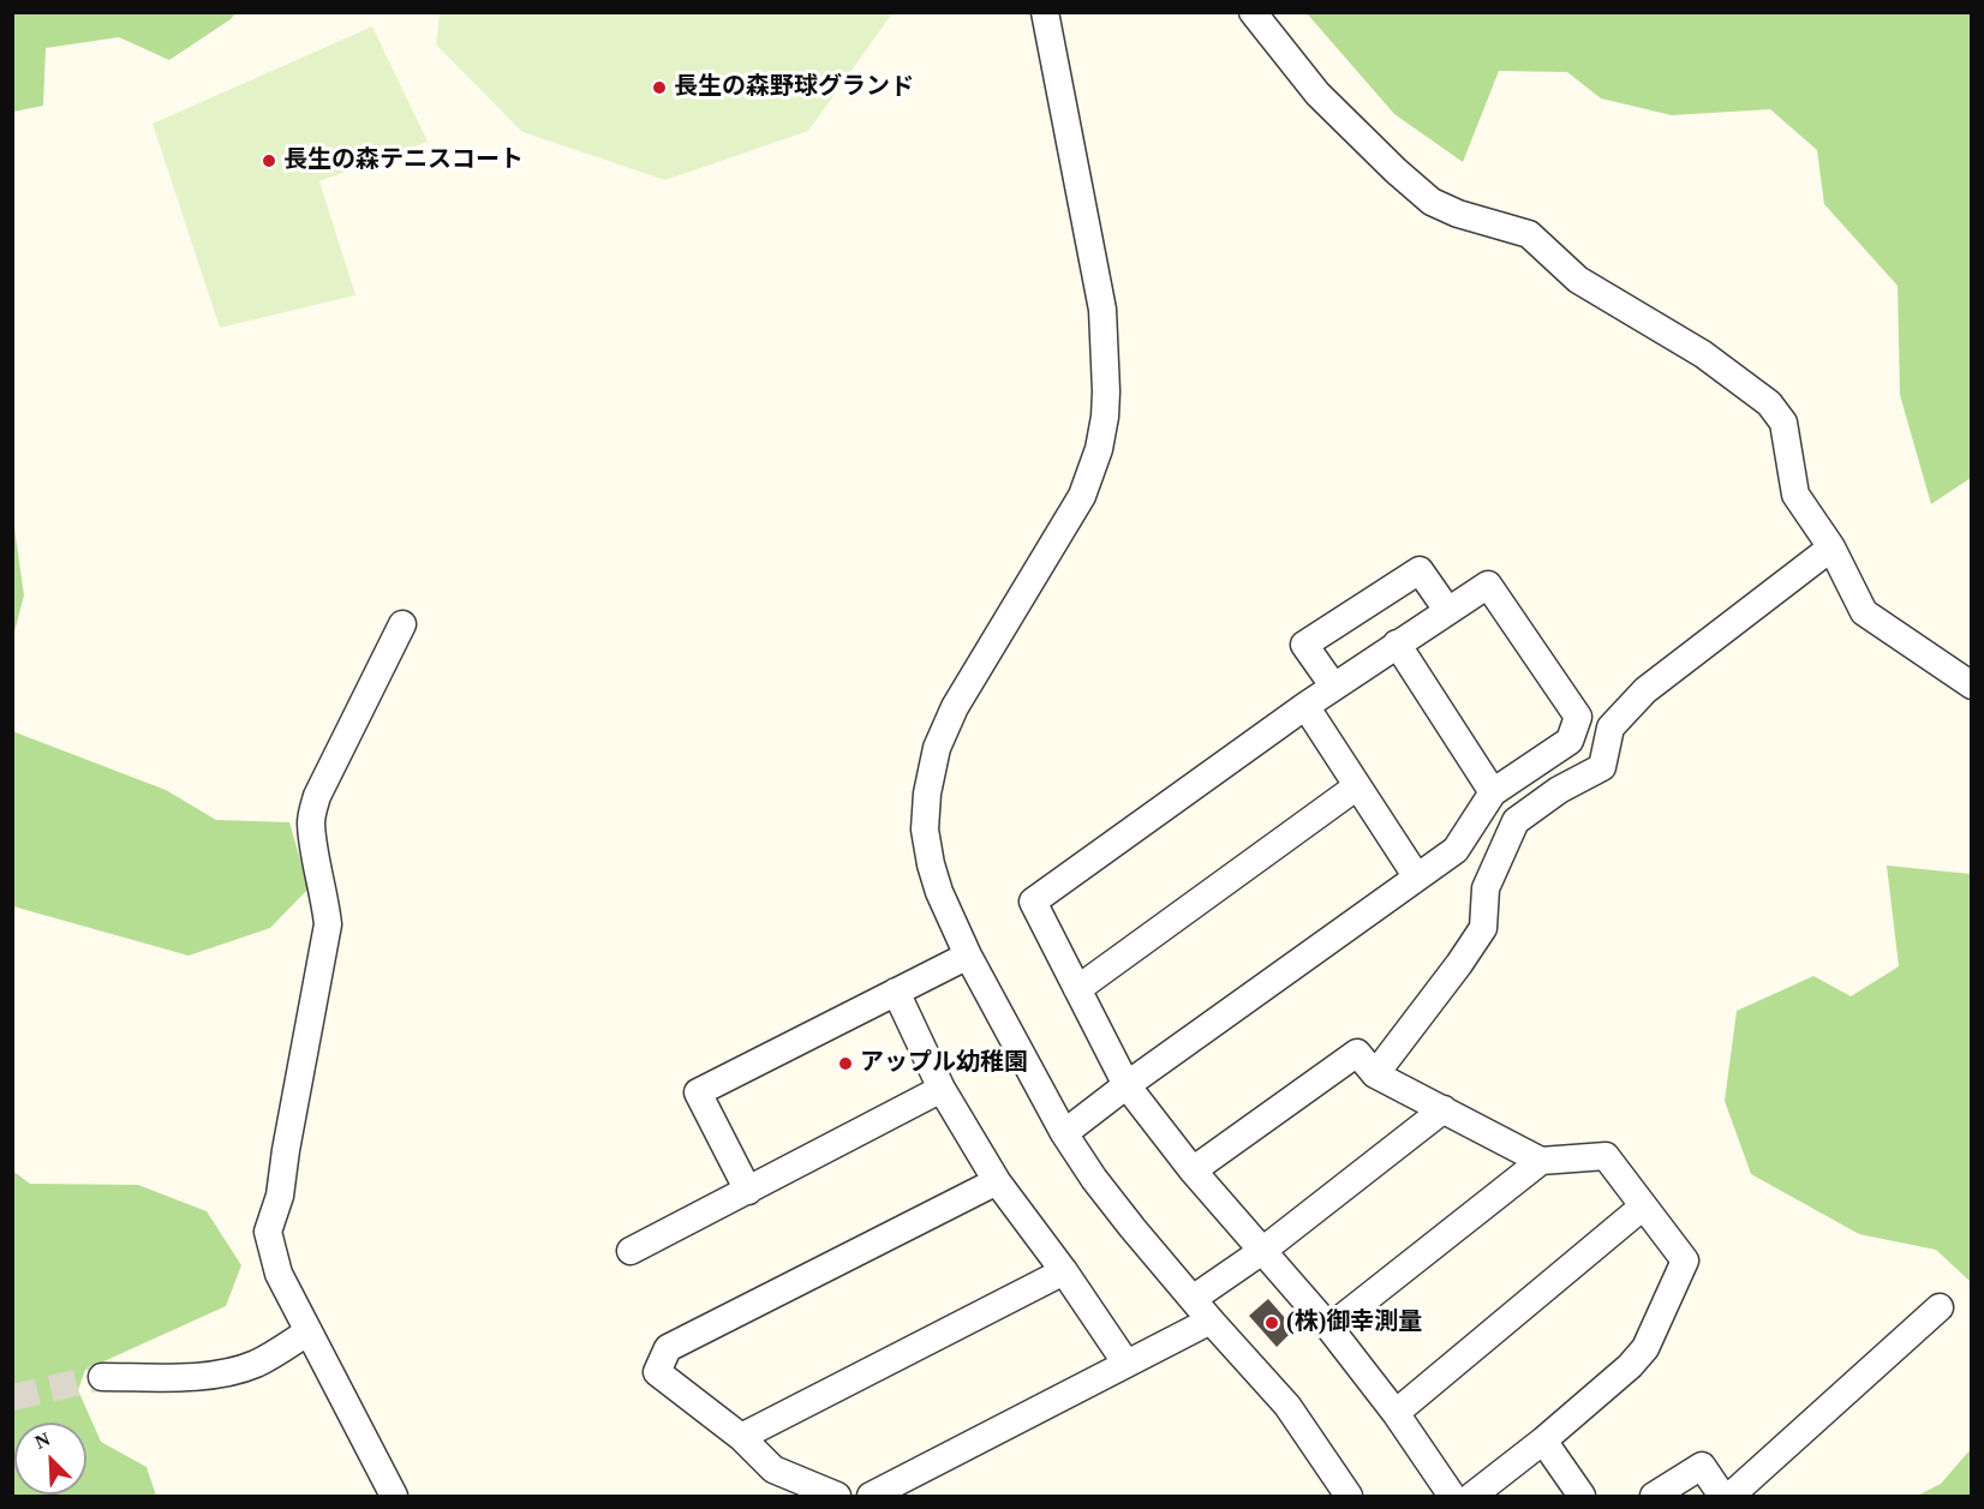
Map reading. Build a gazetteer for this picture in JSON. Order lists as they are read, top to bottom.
{
  "places": [
    "長生の森野球グランド",
    "長生の森テニスコート",
    "アップル幼稚園",
    "(株)御幸測量"
  ],
  "north": "top left"
}
